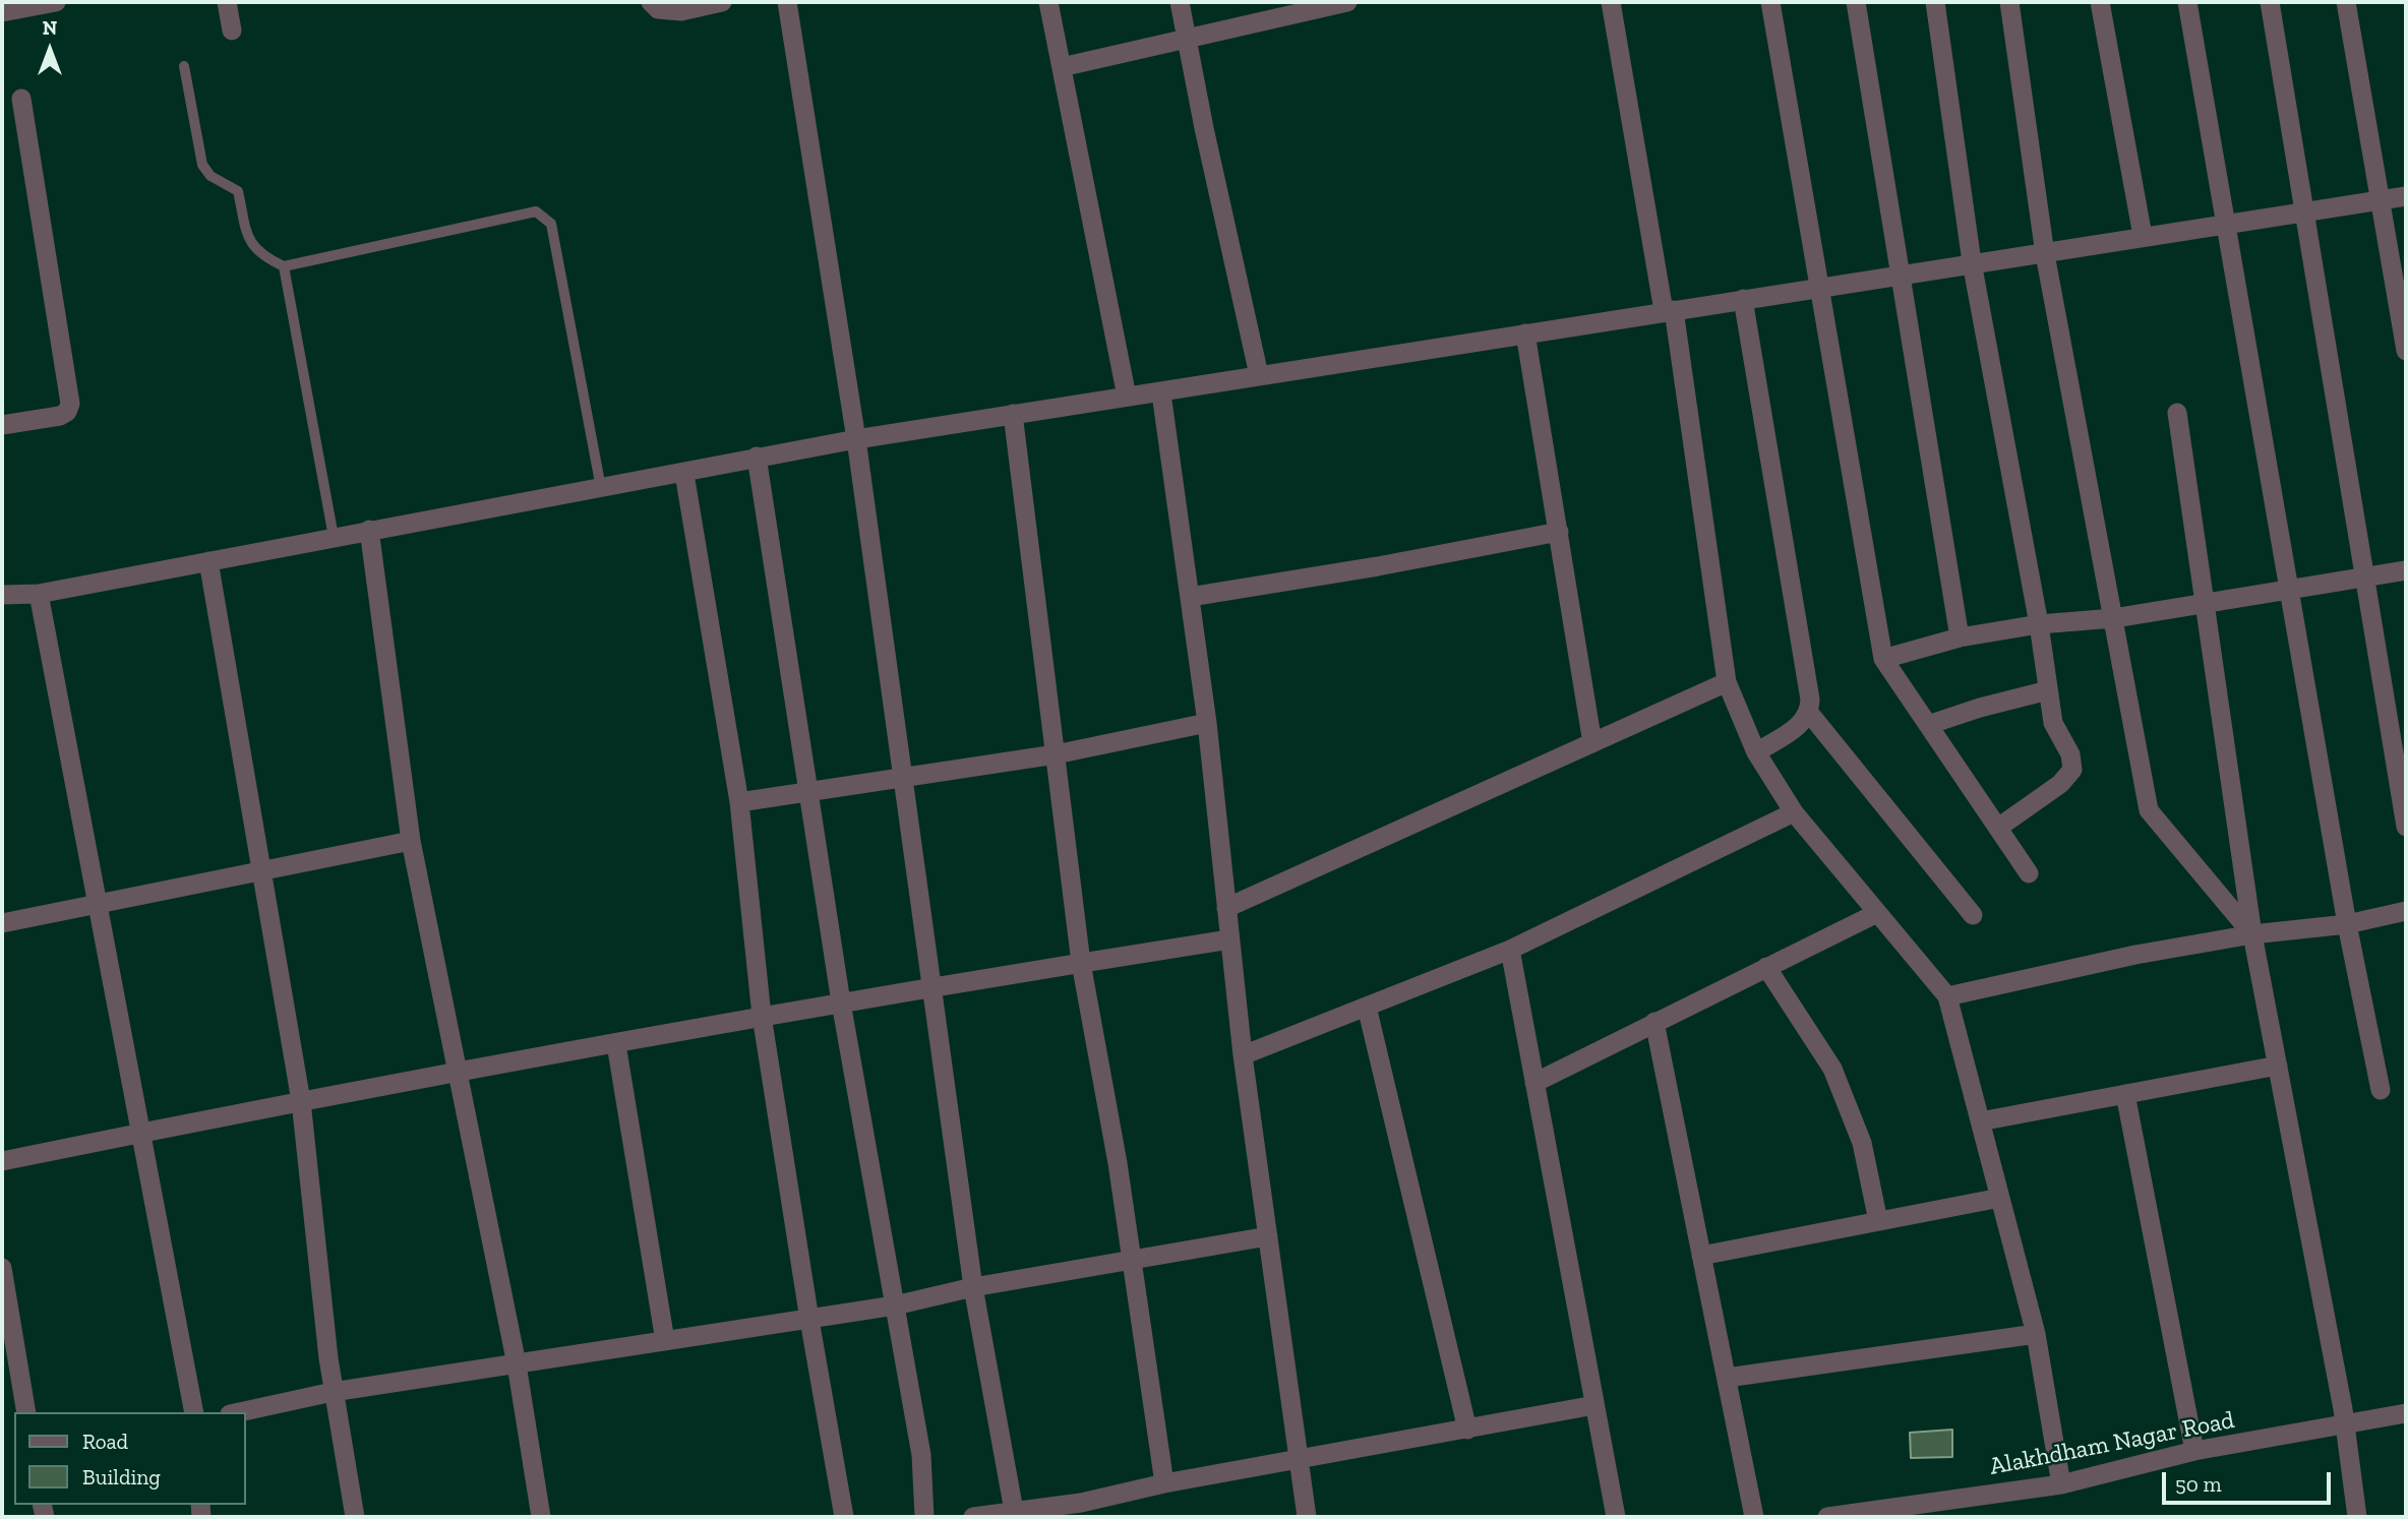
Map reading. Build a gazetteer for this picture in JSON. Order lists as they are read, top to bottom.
{
  "streets": {
    "street": ["Alakhdham Nagar Road"]
  },
  "legend": ["Road", "Building"],
  "scale_bar": "50 m",
  "north": "top"
}
